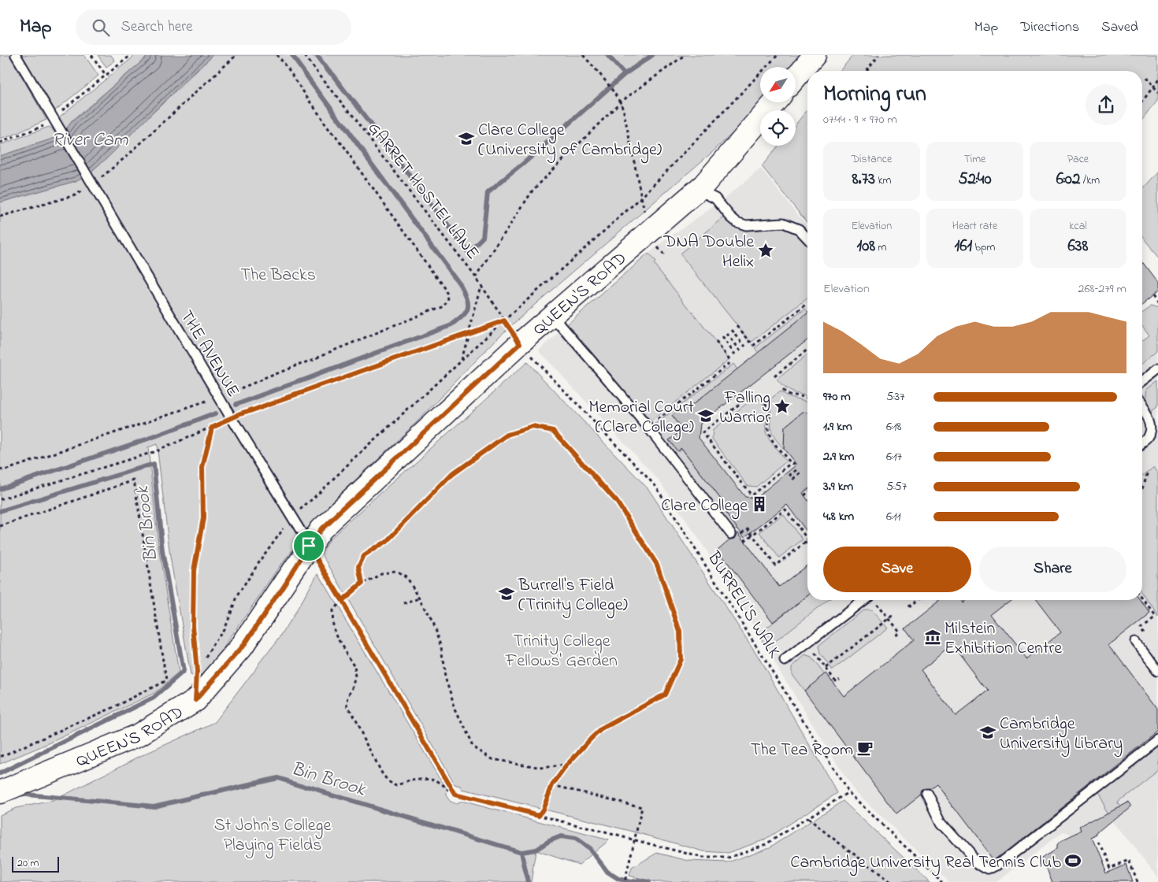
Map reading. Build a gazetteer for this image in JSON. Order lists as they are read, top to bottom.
{
  "streets": {
    "main road": ["QUEEN'S ROAD"],
    "lane": ["THE AVENUE"],
    "path": ["GARRET HOSTEL LANE", "BURRELL'S WALK"]
  },
  "crossings": [
    ["GARRET HOSTEL LANE", "QUEEN'S ROAD"],
    ["GARRET HOSTEL LANE", "BURRELL'S WALK"],
    ["QUEEN'S ROAD", "THE AVENUE"],
    ["QUEEN'S ROAD", "BURRELL'S WALK"]
  ],
  "water": ["River Cam", "Bin Brook"],
  "parks": ["The Backs", "Trinity College Fellows' Garden", "St John's College Playing Fields"],
  "places": {
    "school or university": [
      "Clare College (University of Cambridge)",
      "Memorial Court (Clare College)",
      "Burrell's Field (Trinity College)",
      "Cambridge University Library"
    ],
    "place": ["DNA Double Helix", "Falling Warrior"],
    "building": ["Clare College"],
    "museum": ["Milstein Exhibition Centre"],
    "cafe": ["The Tea Room"],
    "sports": ["Cambridge University Real Tennis Club"]
  },
  "scale_bar": "20 m",
  "north": "bottom left",
  "page": {
    "header": "Map",
    "search": "Search here",
    "nav": ["Map", "Directions", "Saved"],
    "heading": ["Morning run", "07:44 · 9 × 970 m"],
    "stats": [
      ["Distance", "8.73 km"],
      ["Time", "52:40"],
      ["Pace", "6:02 /km"],
      ["Elevation", "108 m"],
      ["Heart rate", "161 bpm"],
      ["kcal", "638"]
    ],
    "chart": ["Elevation", "268–279 m"],
    "list": [
      {
        "name": "970 m",
        "note": "5:37"
      },
      {
        "name": "1.9 km",
        "note": "6:18"
      },
      {
        "name": "2.9 km",
        "note": "6:17"
      },
      {
        "name": "3.9 km",
        "note": "5:57"
      },
      {
        "name": "4.8 km",
        "note": "6:11"
      }
    ],
    "buttons": ["Save", "Share"],
    "scale": "20 m"
  }
}
